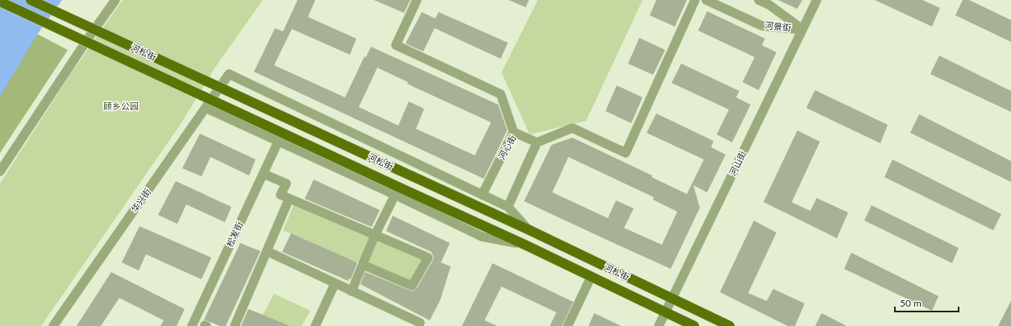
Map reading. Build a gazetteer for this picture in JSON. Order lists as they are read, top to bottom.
{
  "streets": {
    "main road": ["河松街"],
    "street": [
      "河景街",
      "河心街",
      "河山街",
      "华兴街",
      "松发街"
    ]
  },
  "crossings": [
    ["河景街", "河山街"],
    ["河松街", "河山街"],
    ["河心街", "华兴街"]
  ],
  "parks": ["顾乡公园"],
  "scale_bar": "50 m"
}
